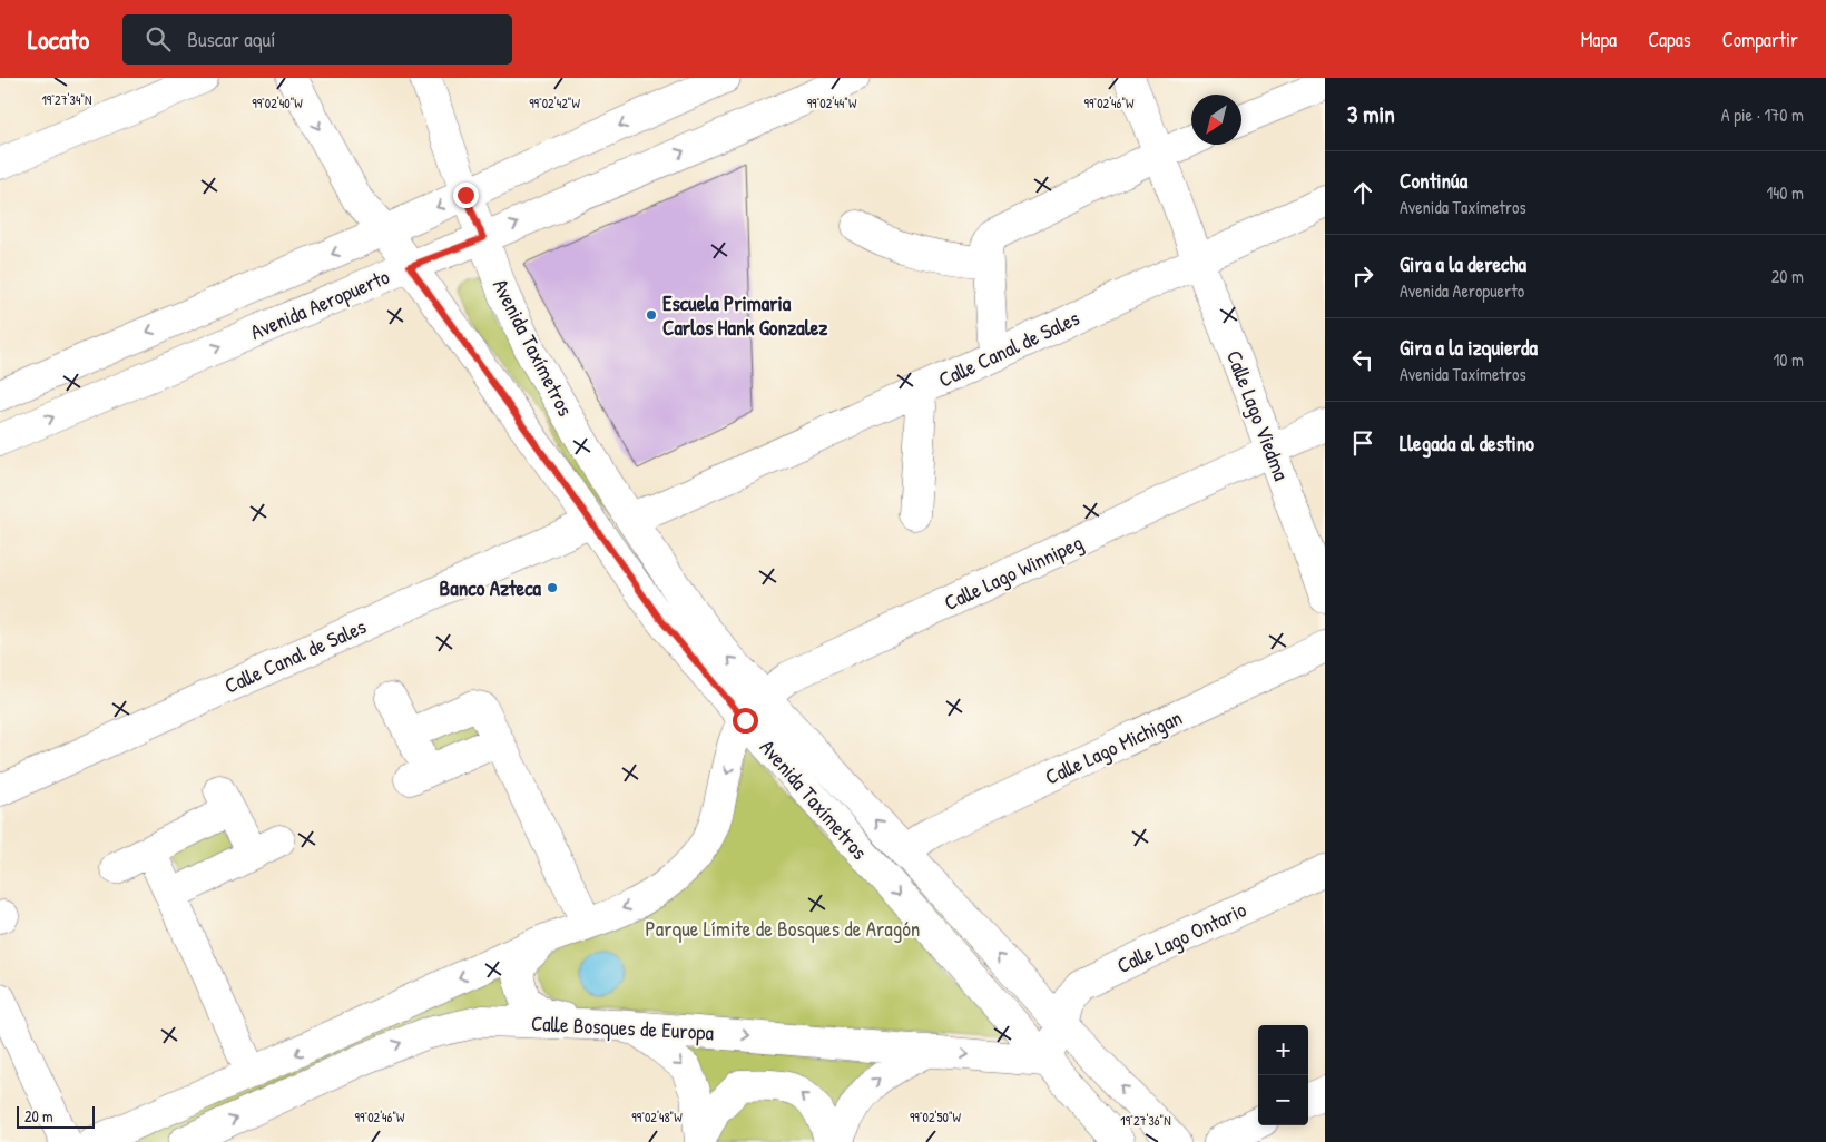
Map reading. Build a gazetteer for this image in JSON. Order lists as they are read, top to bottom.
{
  "streets": {
    "street": [
      "Avenida Aeropuerto",
      "Avenida Taxímetros",
      "Calle Canal de Sales",
      "Calle Lago Viedma",
      "Calle Lago Winnipeg",
      "Calle Lago Michigan",
      "Calle Lago Ontario",
      "Calle Bosques de Europa"
    ]
  },
  "crossings": [
    ["Avenida Aeropuerto", "Avenida Taxímetros"],
    ["Avenida Taxímetros", "Calle Canal de Sales"],
    ["Avenida Taxímetros", "Calle Lago Winnipeg"],
    ["Avenida Taxímetros", "Calle Lago Michigan"],
    ["Avenida Taxímetros", "Calle Lago Ontario"],
    ["Avenida Taxímetros", "Calle Bosques de Europa"],
    ["Calle Canal de Sales", "Calle Lago Viedma"],
    ["Calle Lago Viedma", "Calle Lago Winnipeg"]
  ],
  "parks": ["Parque Límite de Bosques de Aragón"],
  "places": ["Escuela Primaria Carlos Hank Gonzalez", "Banco Azteca"],
  "scale_bar": "20 m",
  "north": "bottom left",
  "page": {
    "header": "Locato",
    "search": "Buscar aquí",
    "nav": ["Mapa", "Capas", "Compartir"],
    "heading": ["3 min", "A pie · 170 m"],
    "list": [
      ["Continúa", "Avenida Taxímetros", "140 m"],
      ["Gira a la derecha", "Avenida Aeropuerto", "20 m"],
      ["Gira a la izquierda", "Avenida Taxímetros", "10 m"],
      "Llegada al destino"
    ],
    "map_buttons": ["+", "−"],
    "scale": "20 m"
  },
  "coordinates": [
    "19°27'34\"N",
    "99°02'40\"W",
    "99°02'42\"W",
    "99°02'44\"W",
    "99°02'46\"W",
    "99°02'48\"W",
    "99°02'50\"W",
    "19°27'36\"N"
  ]
}
